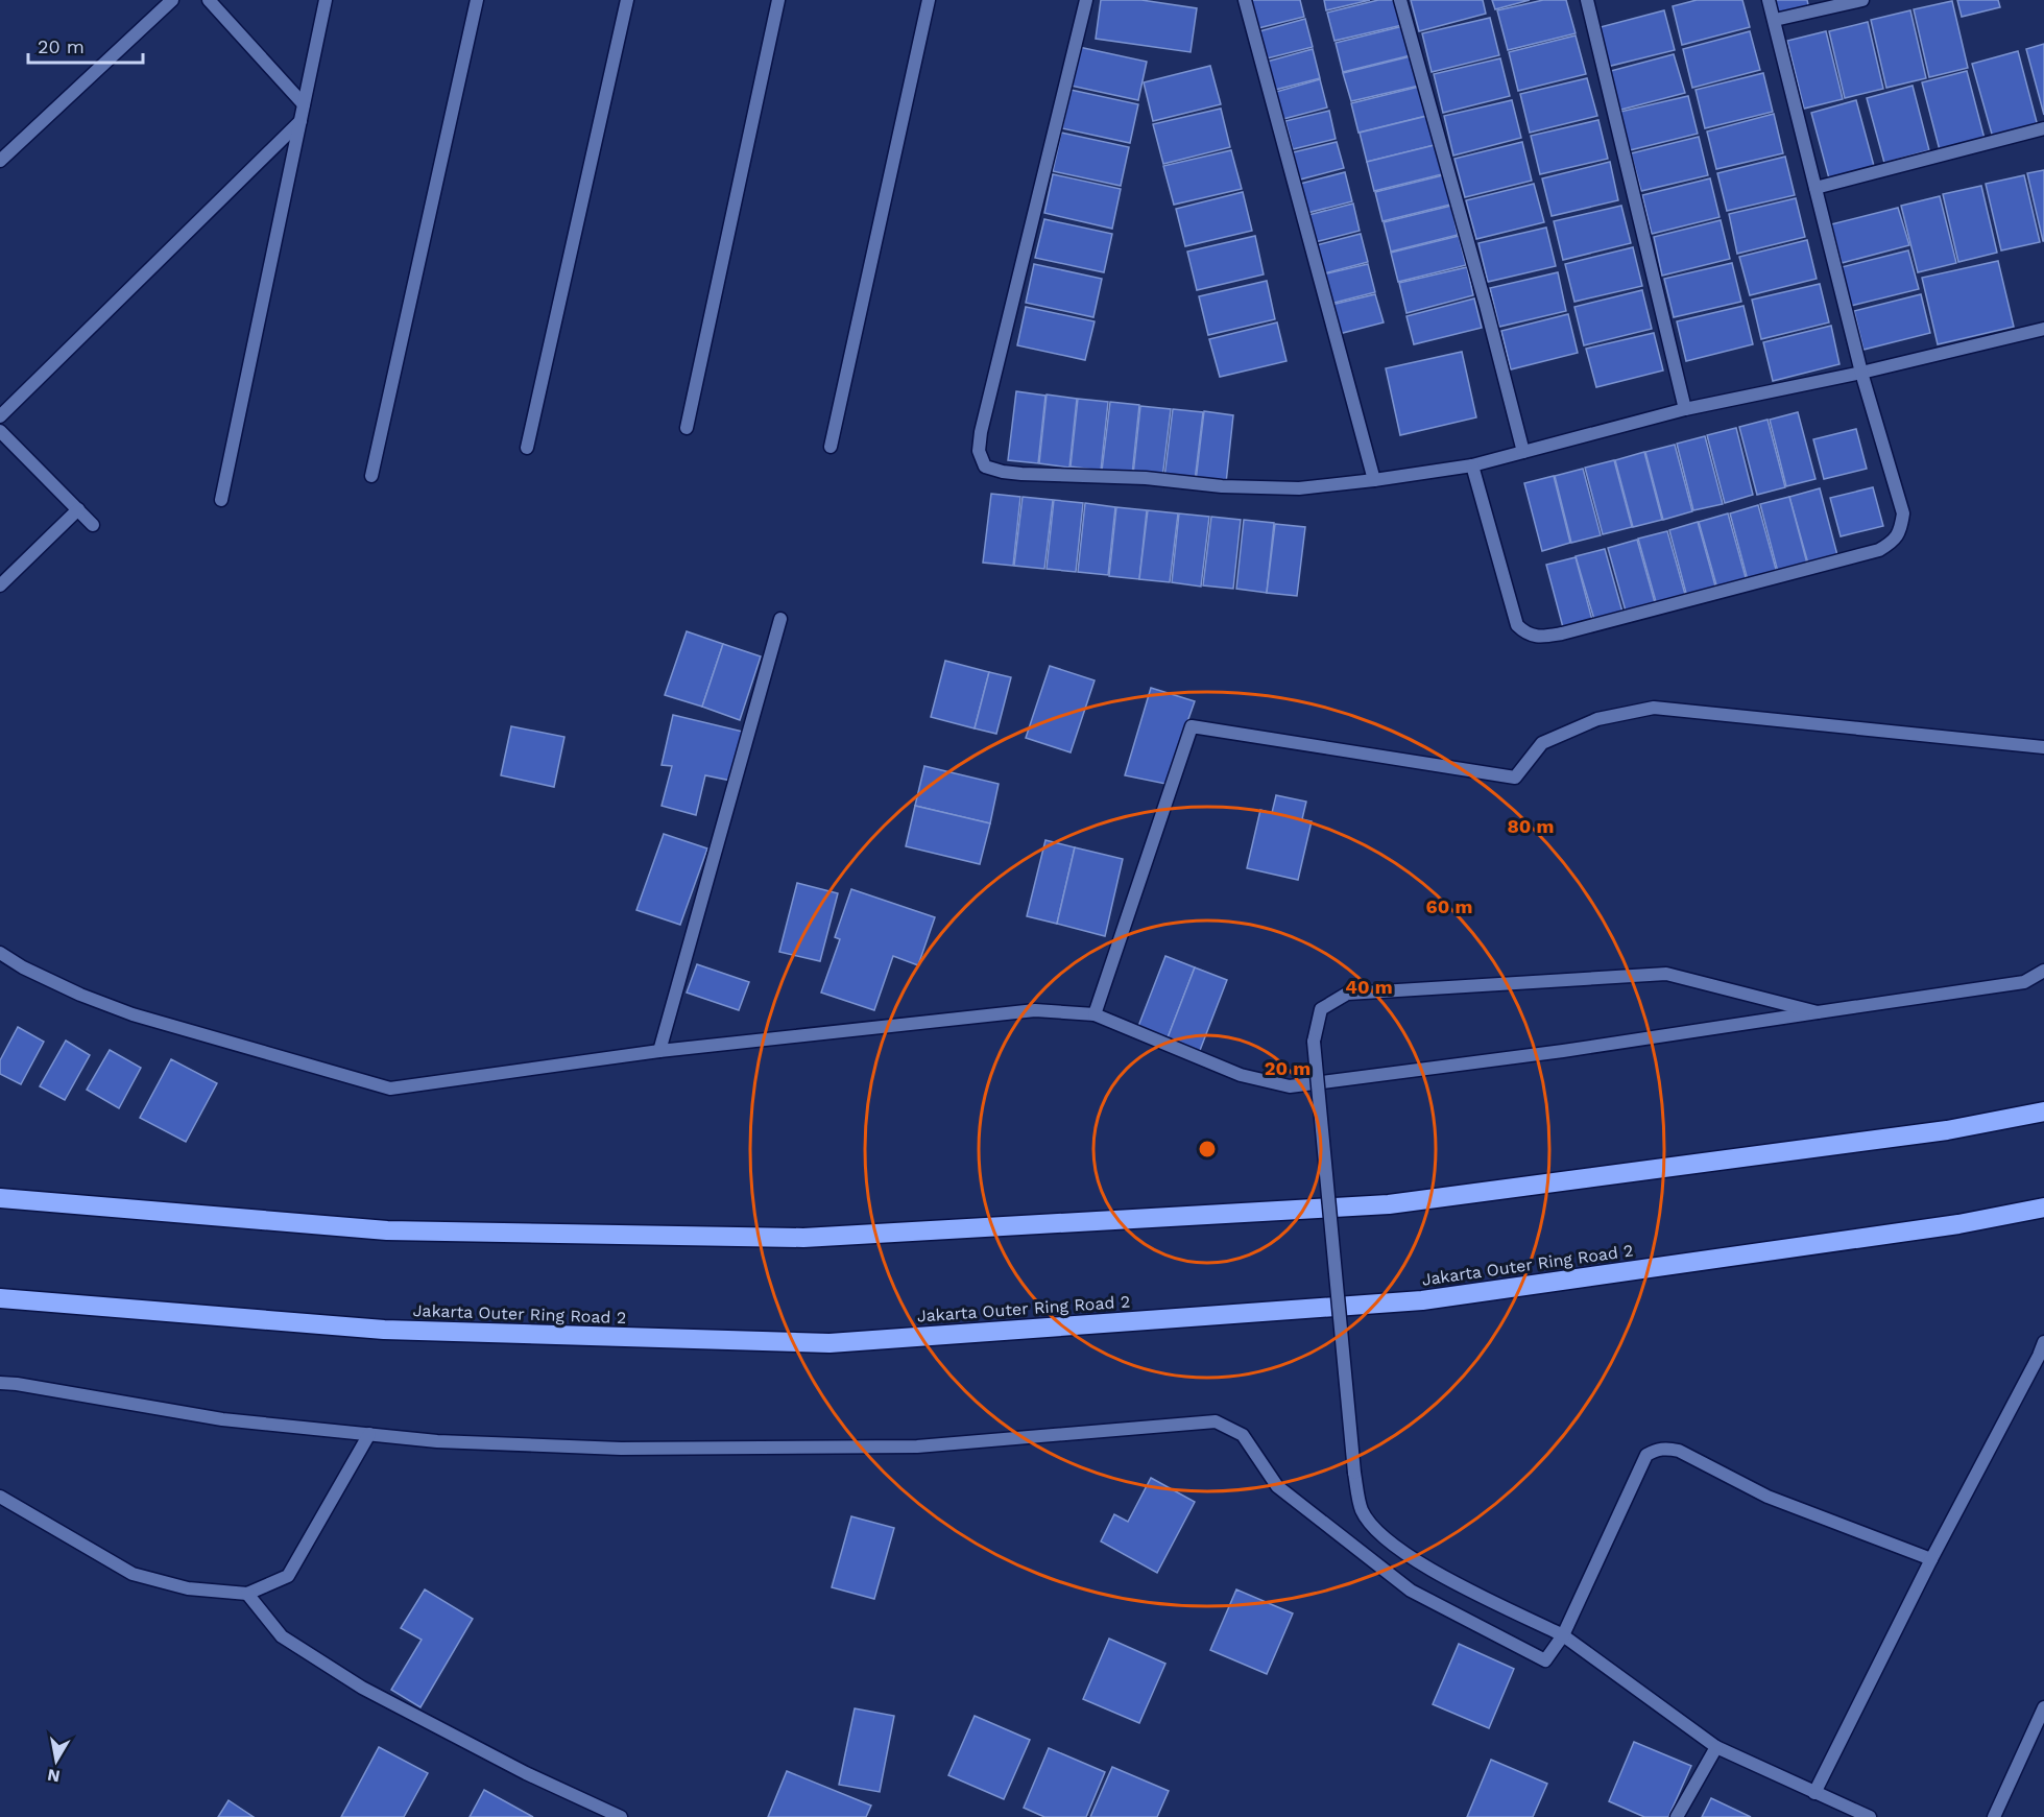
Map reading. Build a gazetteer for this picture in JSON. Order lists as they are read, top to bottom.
{
  "streets": {
    "highway": ["Jakarta Outer Ring Road 2"]
  },
  "scale_bar": "20 m",
  "north": "bottom",
  "rings": [
    "80 m",
    "60 m",
    "40 m",
    "20 m"
  ]
}
